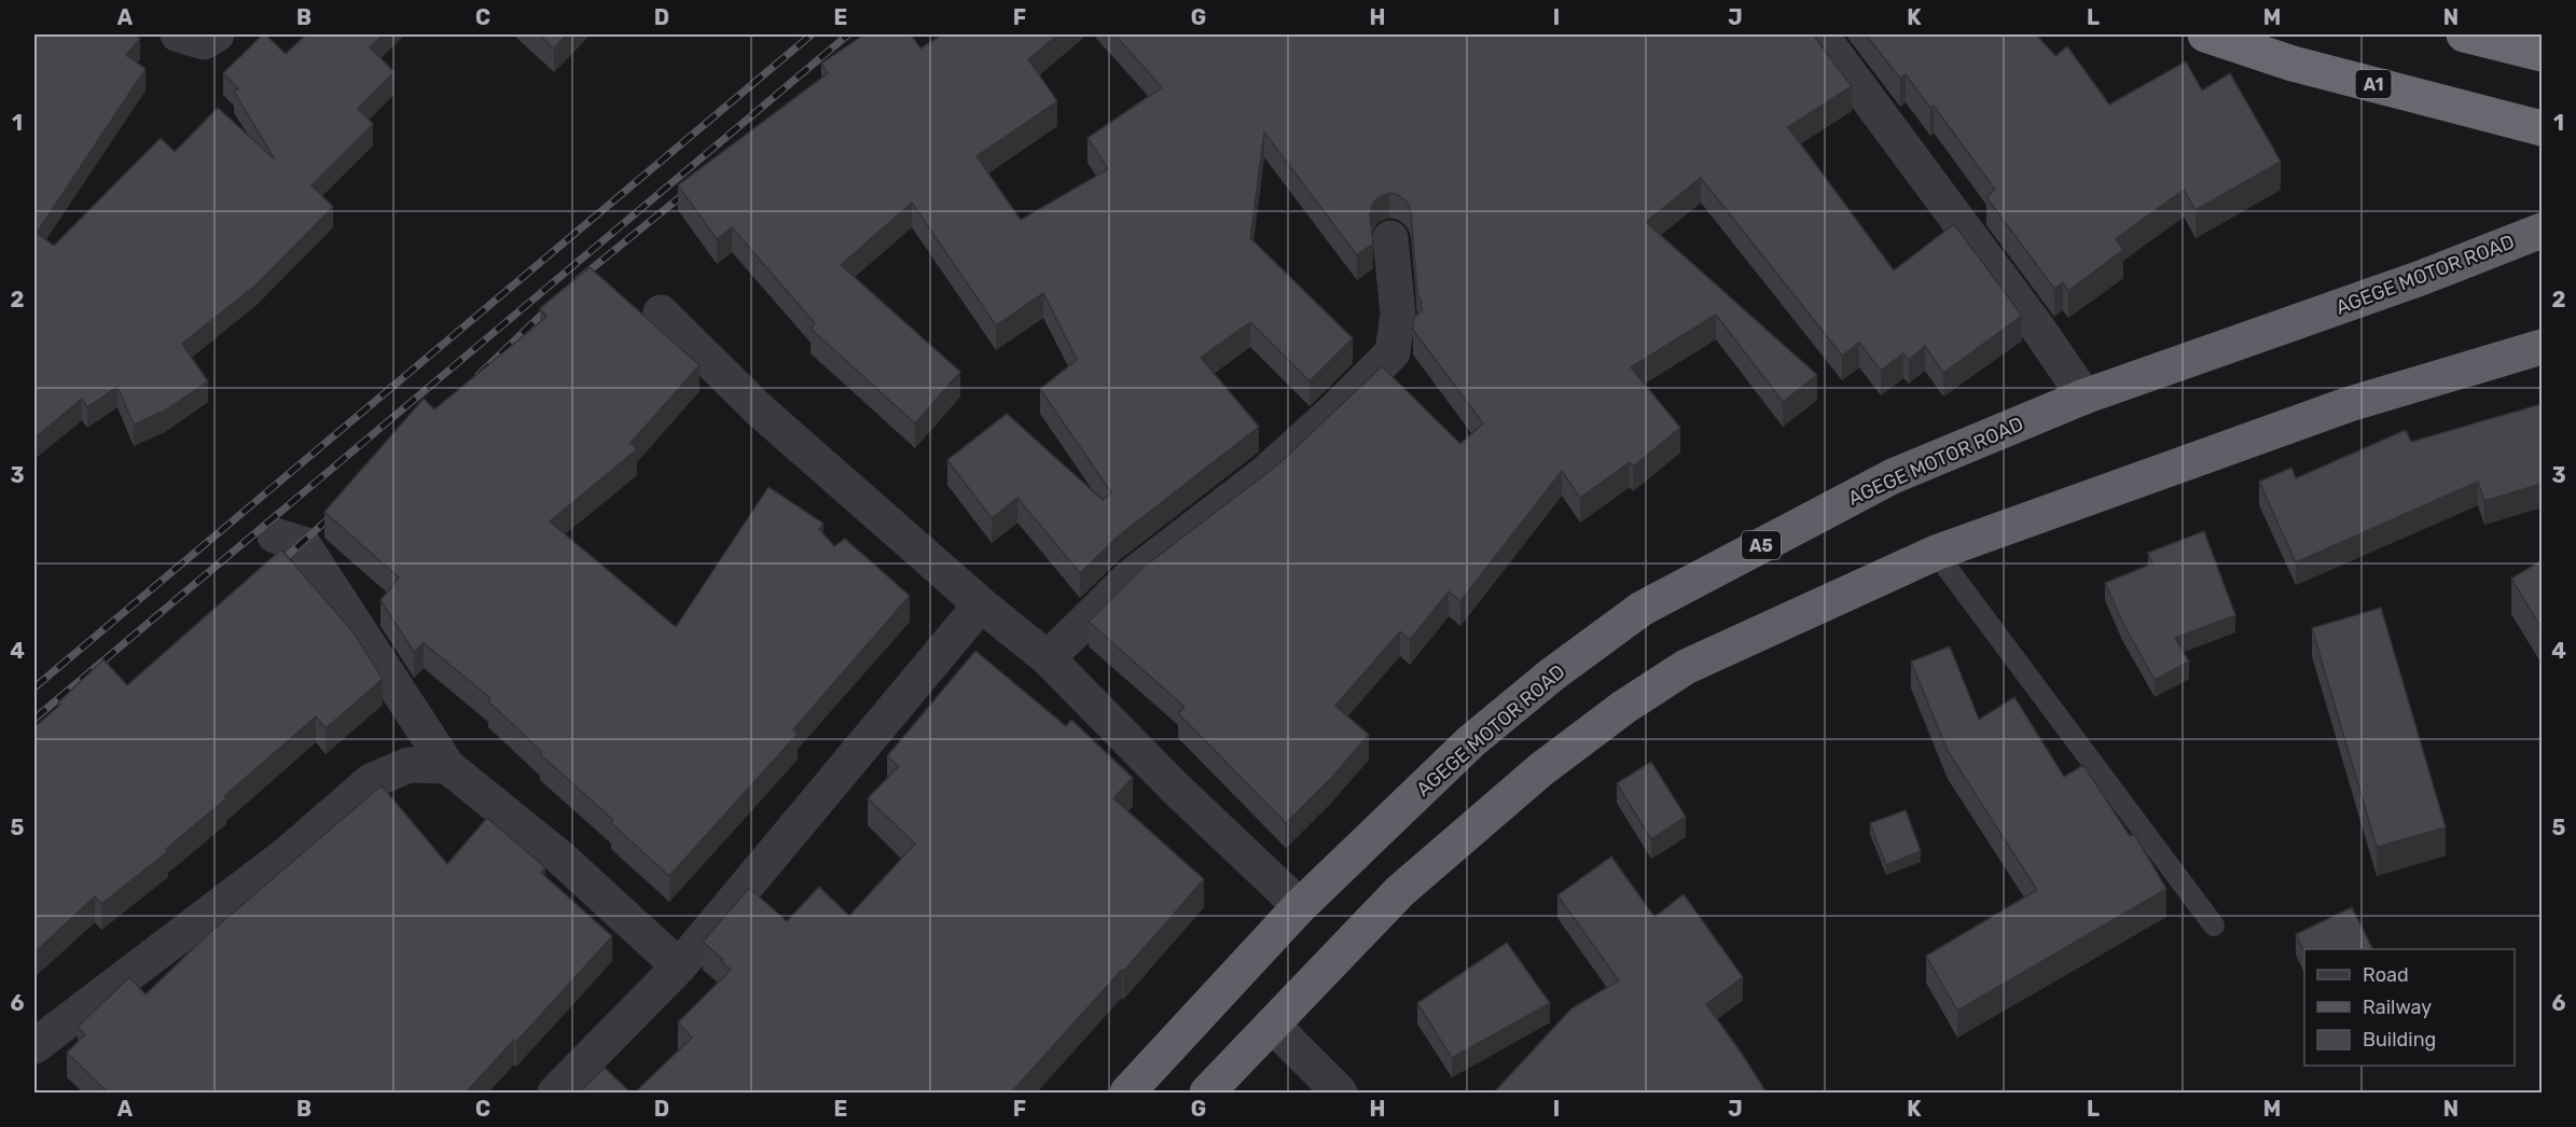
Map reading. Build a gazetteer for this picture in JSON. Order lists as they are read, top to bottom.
{
  "streets": {
    "highway": ["A1", "AGEGE MOTOR ROAD", "A5"]
  },
  "legend": ["Road", "Railway", "Building"],
  "grid": {
    "columns": [
      "A",
      "B",
      "C",
      "D",
      "E",
      "F",
      "G",
      "H",
      "I",
      "J",
      "K",
      "L",
      "M",
      "N"
    ],
    "rows": [
      "1",
      "2",
      "3",
      "4",
      "5",
      "6"
    ]
  }
}
